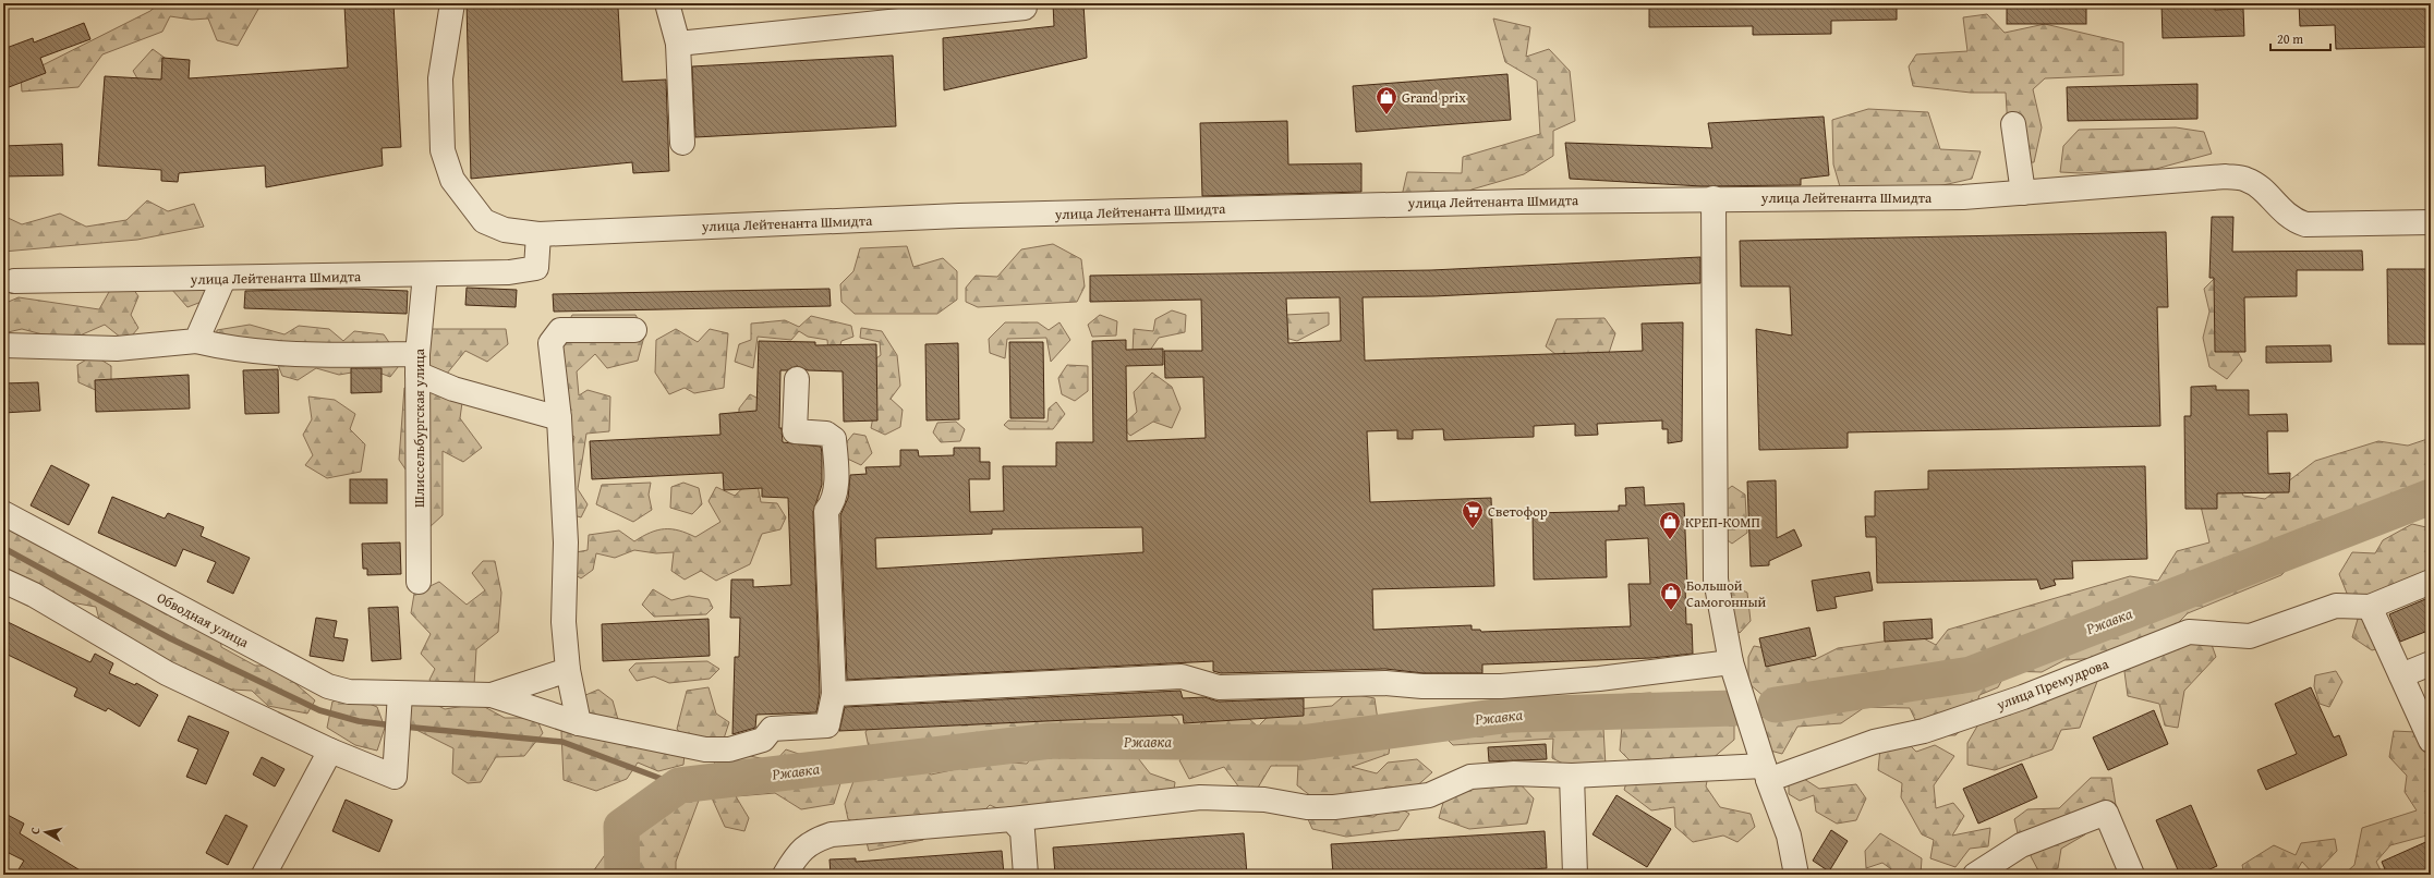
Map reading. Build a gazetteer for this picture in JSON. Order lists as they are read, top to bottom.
{
  "streets": {
    "street": [
      "улица Лейтенанта Шмидта",
      "Шлиссельбургская улица",
      "Обводная улица",
      "улица Премудрова"
    ]
  },
  "crossings": [
    ["улица Лейтенанта Шмидта", "Шлиссельбургская улица"]
  ],
  "water": ["Ржавка"],
  "places": {
    "shop": ["Grand prix", "КРЕП-КОМП", "Большой Самогонный"],
    "supermarket": ["Светофор"]
  },
  "scale_bar": "20 m",
  "north": "left"
}
